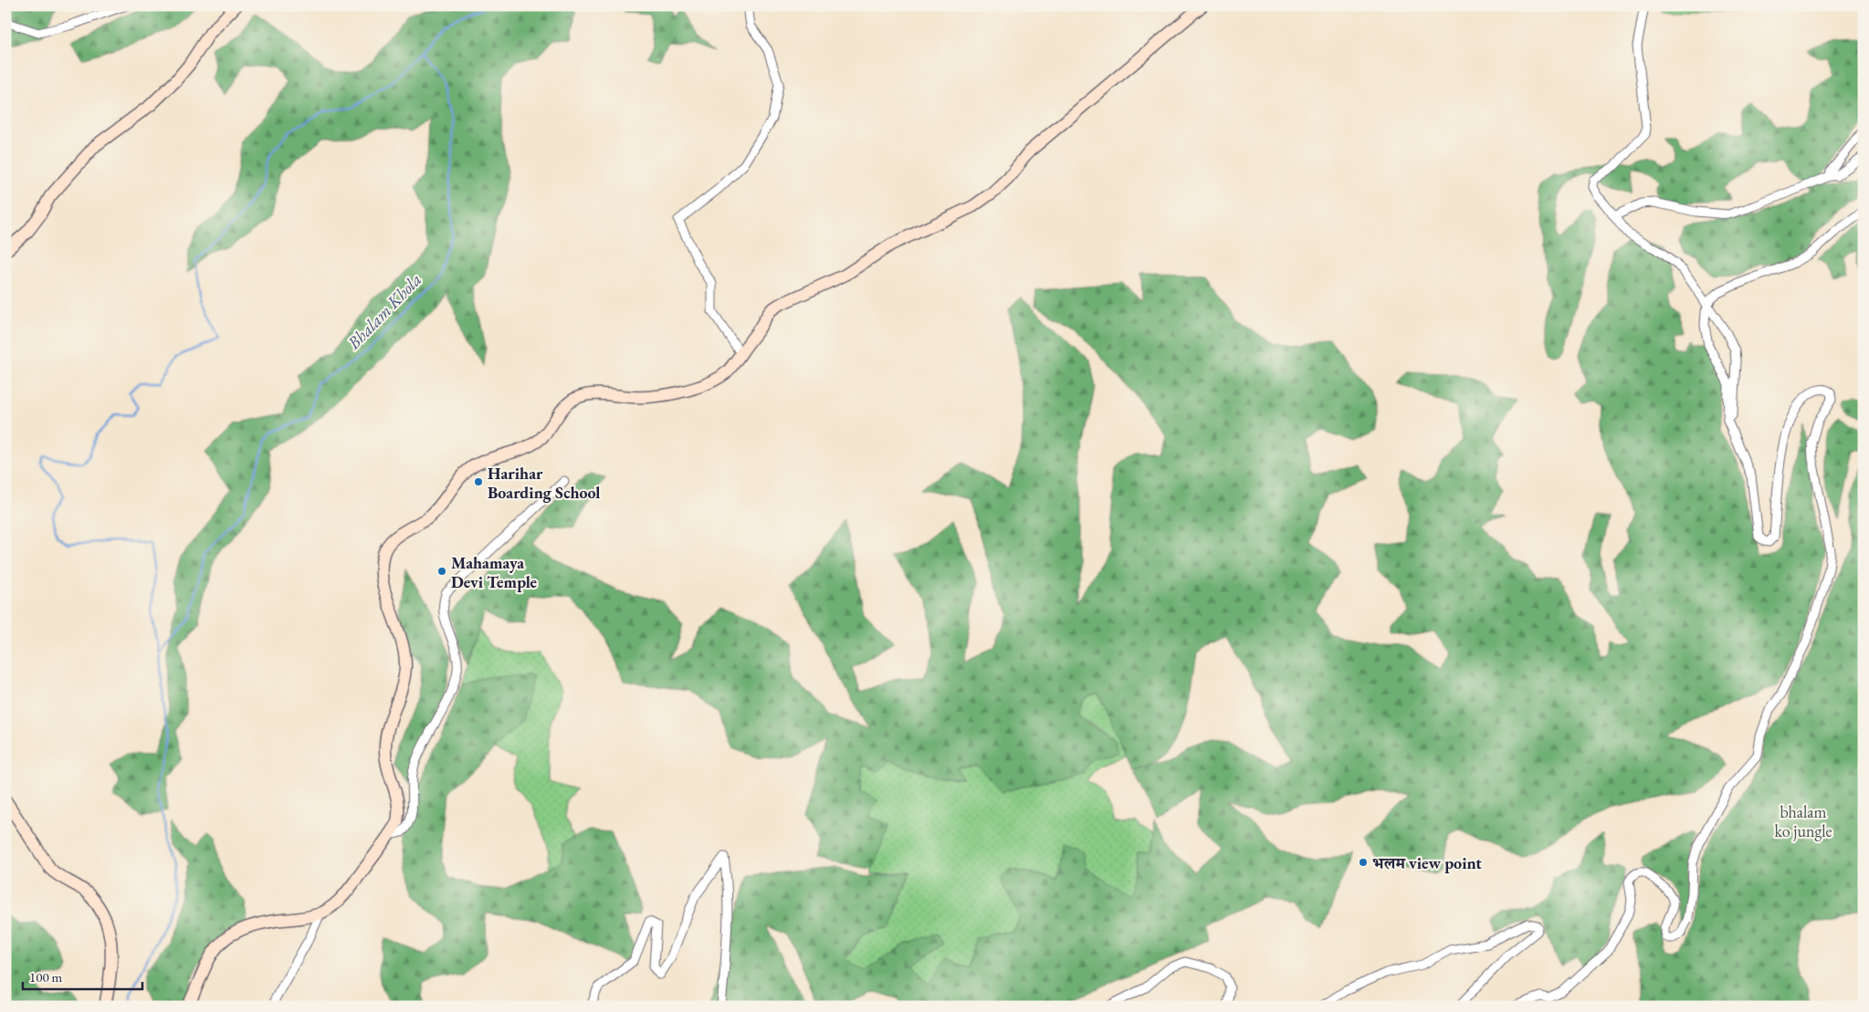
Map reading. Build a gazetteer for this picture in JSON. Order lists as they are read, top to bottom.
{
  "water": ["Bhalam Khola"],
  "parks": ["bhalam ko jungle"],
  "places": ["Harihar Boarding School", "Mahamaya Devi Temple", "भलम view point"],
  "scale_bar": "100 m"
}
